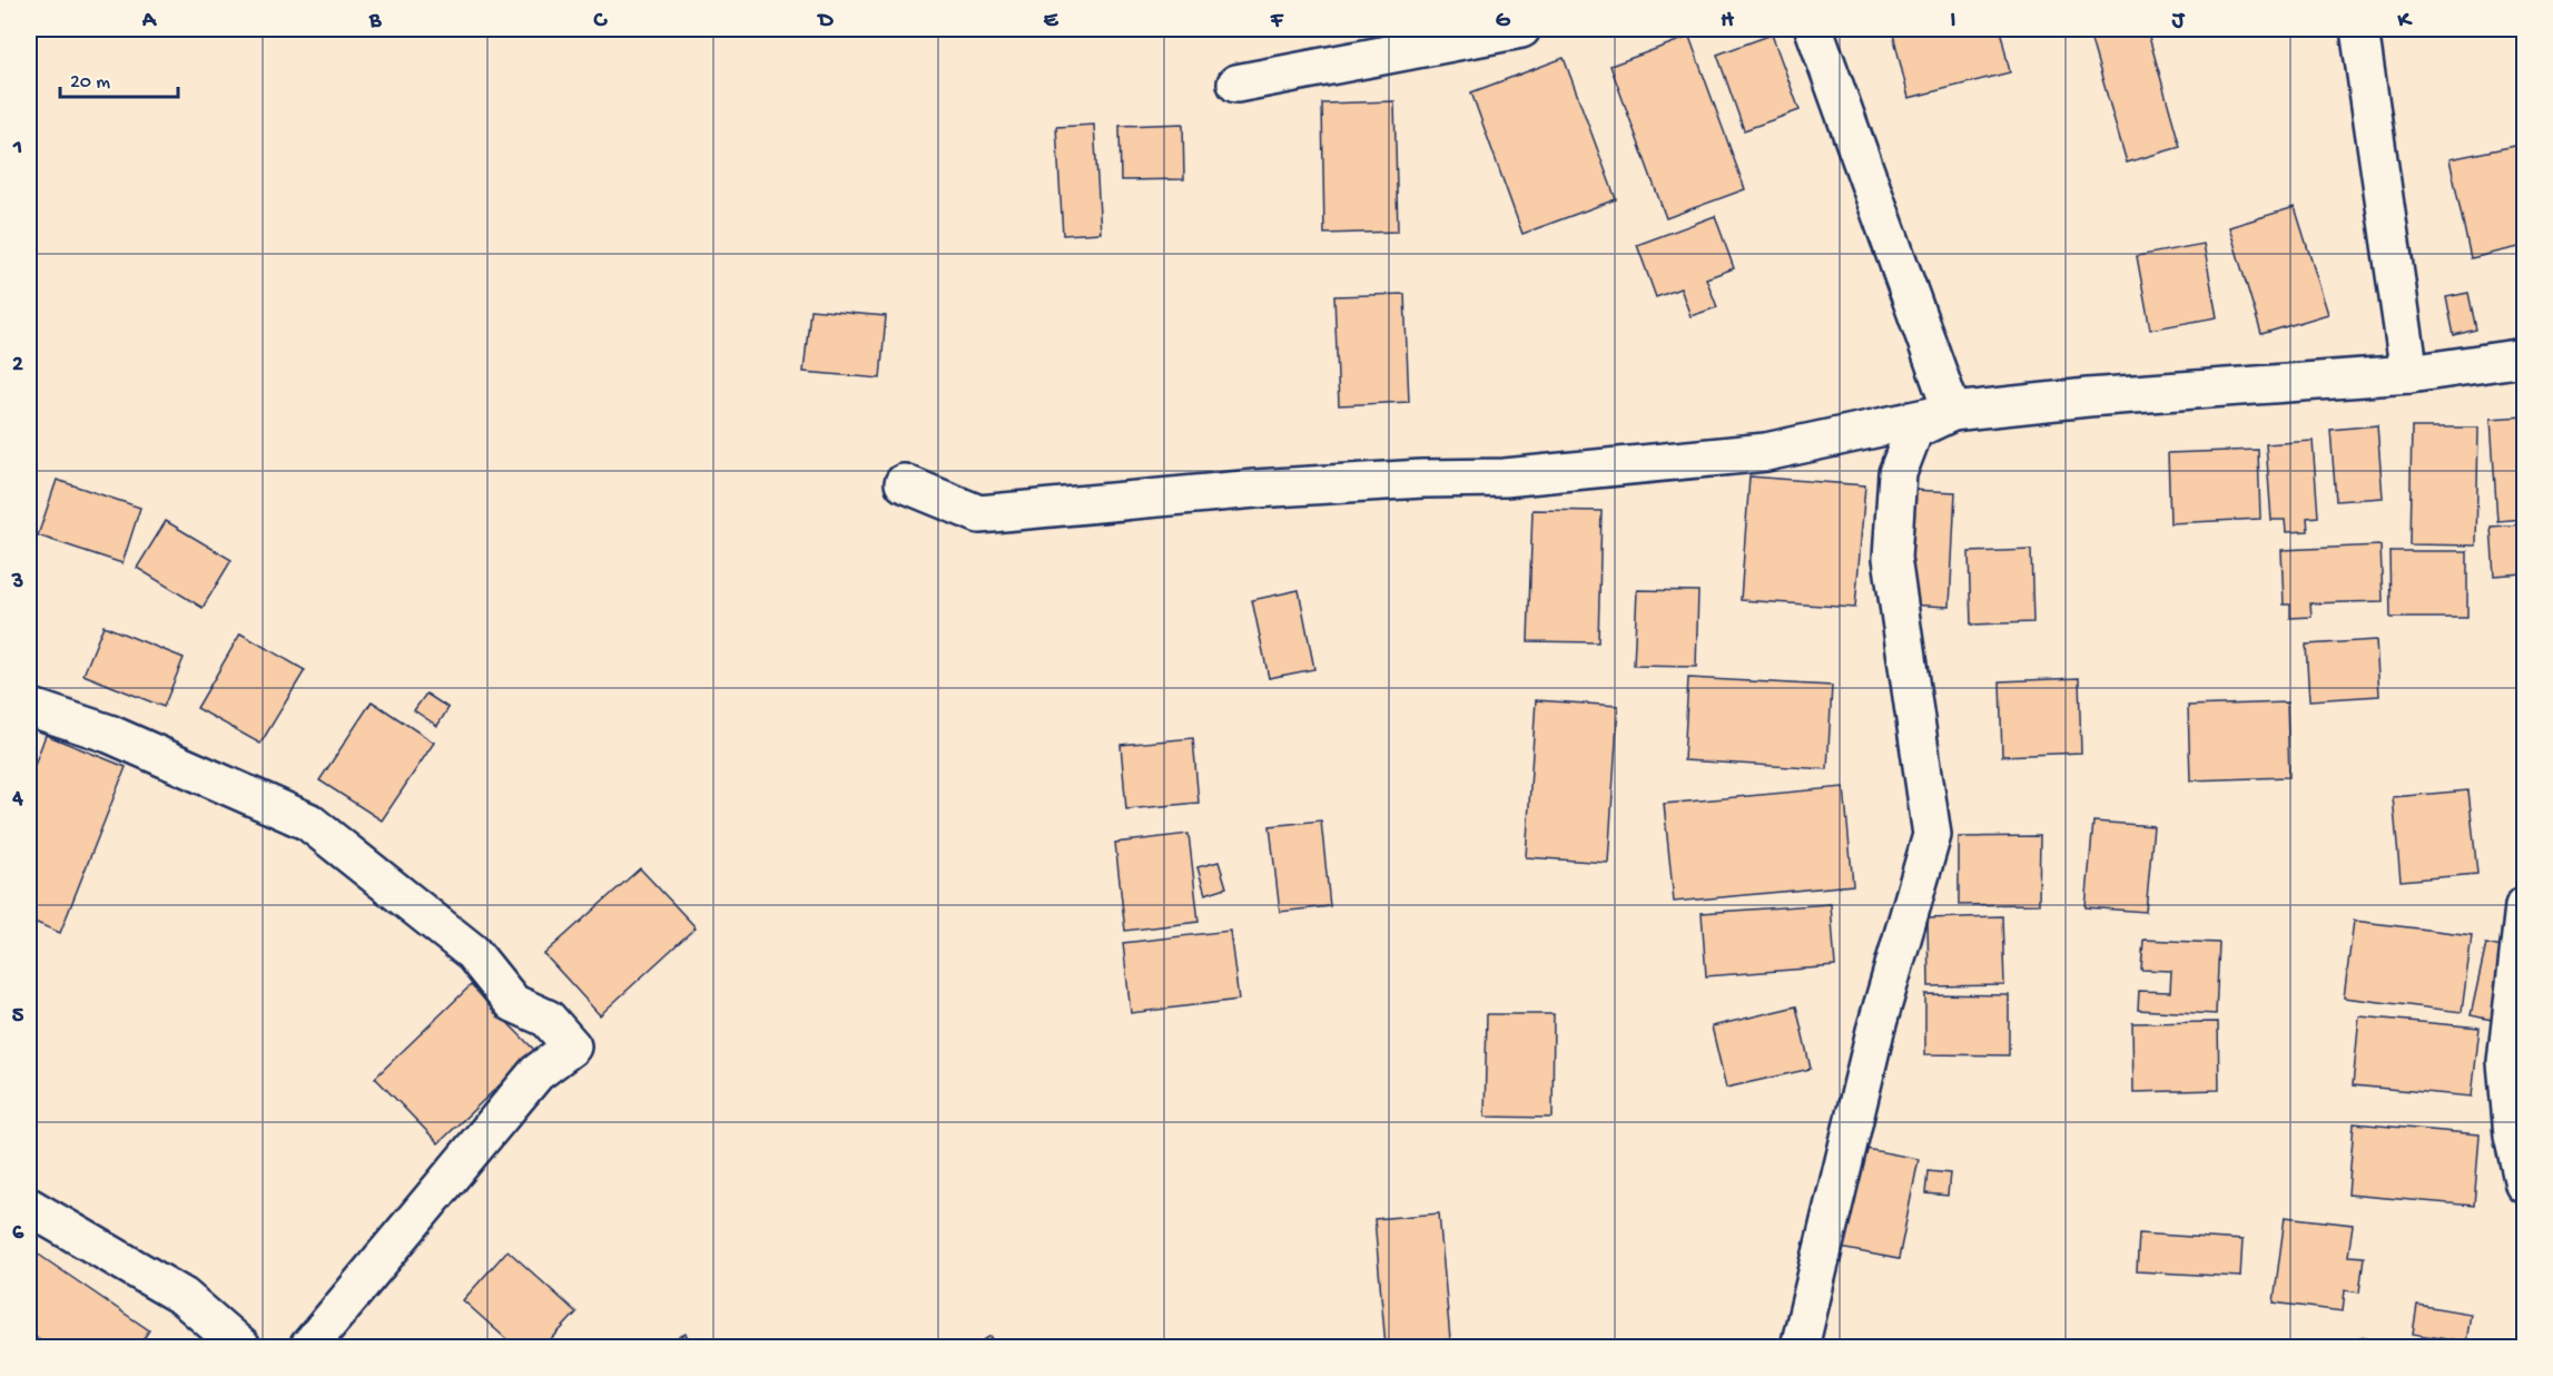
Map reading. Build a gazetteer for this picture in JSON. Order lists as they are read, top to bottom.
{
  "scale_bar": "20 m",
  "grid": {
    "columns": [
      "A",
      "B",
      "C",
      "D",
      "E",
      "F",
      "G",
      "H",
      "I",
      "J",
      "K"
    ],
    "rows": [
      "1",
      "2",
      "3",
      "4",
      "5",
      "6"
    ]
  }
}
